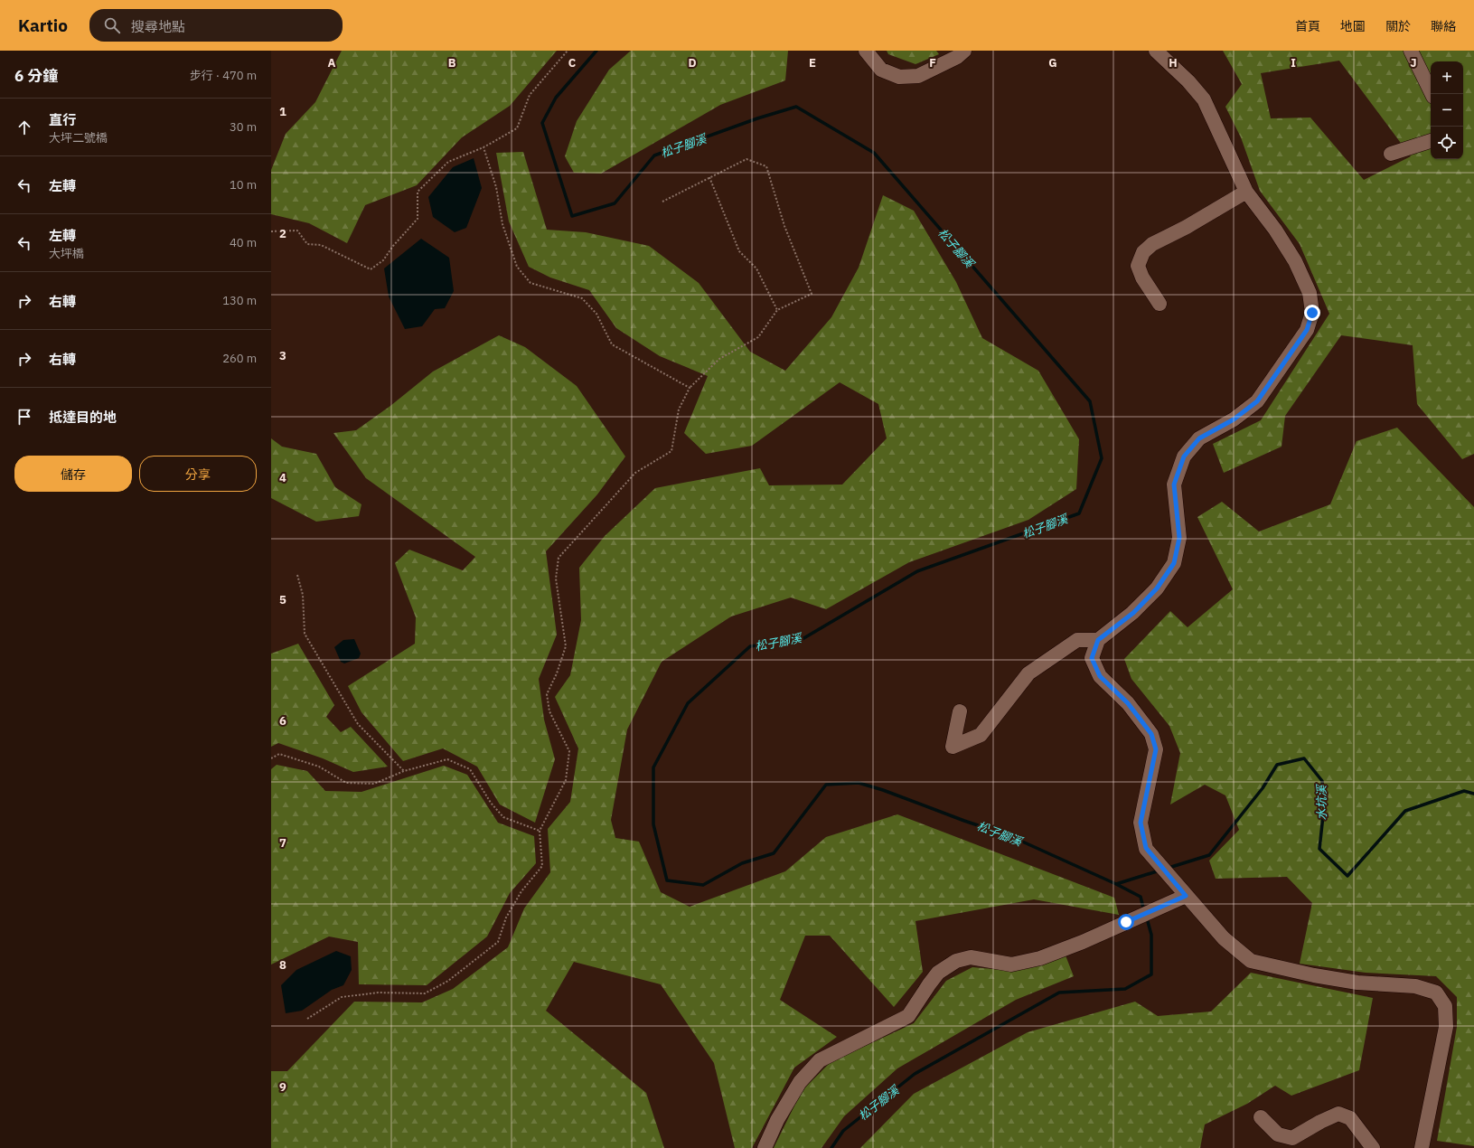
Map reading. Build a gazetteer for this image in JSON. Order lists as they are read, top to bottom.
{
  "water": ["松子腳溪", "水坑溪"],
  "page": {
    "header": "Kartio",
    "search": "搜尋地點",
    "nav": [
      "首頁",
      "地圖",
      "關於",
      "聯絡"
    ],
    "heading": ["6 分鐘", "步行 · 470 m"],
    "map_buttons": ["+", "−"],
    "list": [
      ["直行", "大坪二號橋", "30 m"],
      ["左轉", "10 m"],
      ["左轉", "大坪橋", "40 m"],
      ["右轉", "130 m"],
      ["右轉", "260 m"],
      "抵達目的地"
    ],
    "buttons": ["儲存", "分享"]
  },
  "grid": {
    "columns": [
      "A",
      "B",
      "C",
      "D",
      "E",
      "F",
      "G",
      "H",
      "I",
      "J"
    ],
    "rows": [
      "1",
      "2",
      "3",
      "4",
      "5",
      "6",
      "7",
      "8",
      "9"
    ]
  }
}
